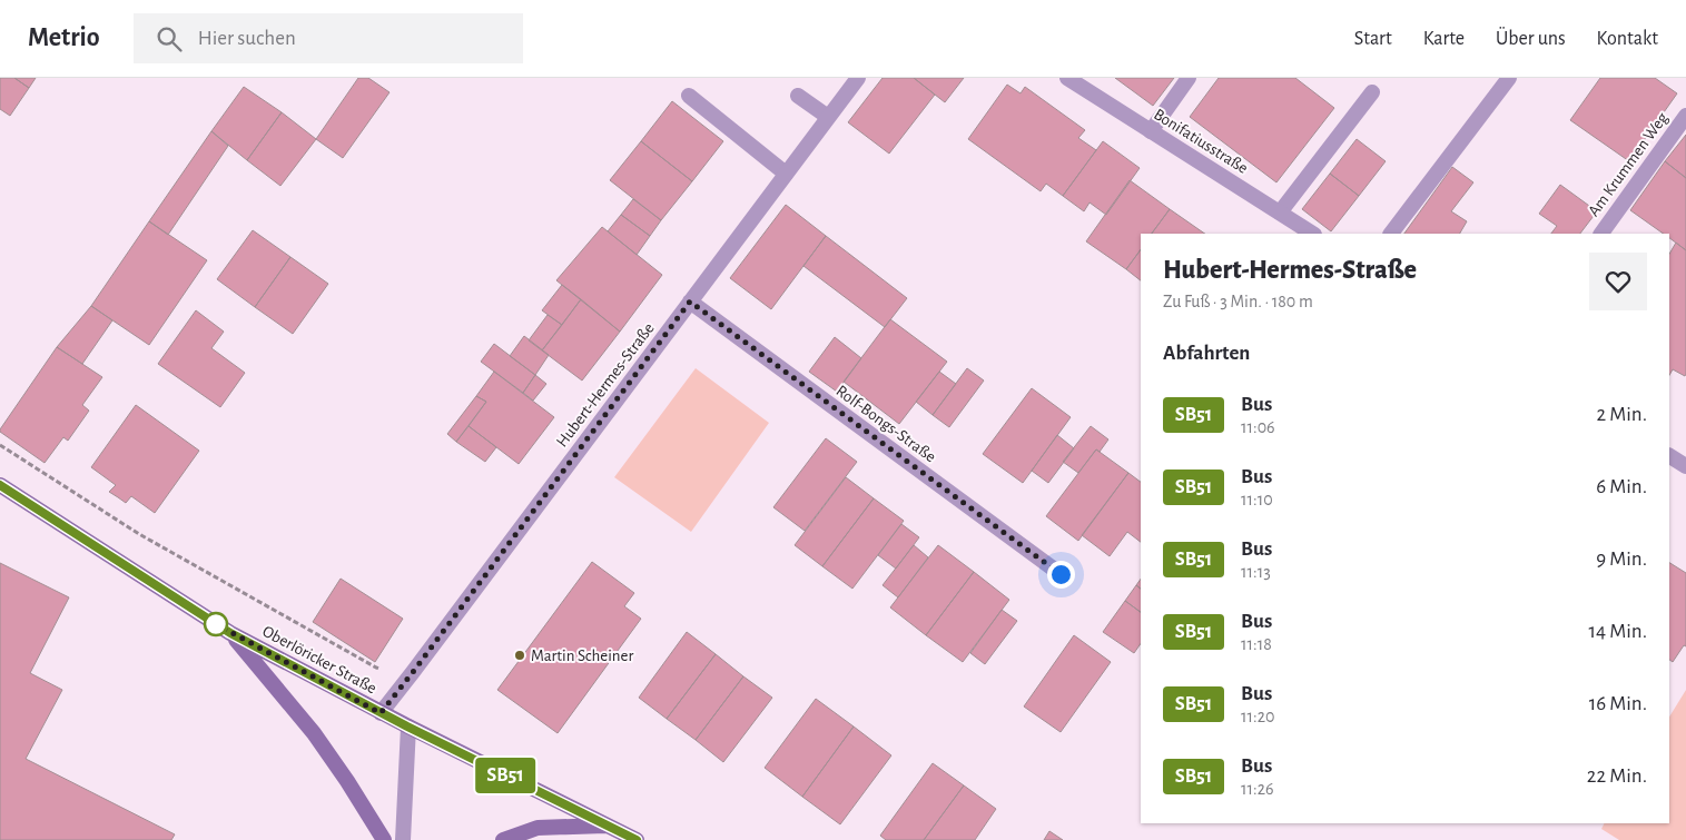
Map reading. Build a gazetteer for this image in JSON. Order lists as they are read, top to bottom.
{
  "streets": {
    "main road": ["Oberlöricker Straße"],
    "street": [
      "Bonifatiusstraße",
      "Am Krummen Weg",
      "Hubert-Hermes-Straße",
      "Rolf-Bongs-Straße"
    ]
  },
  "crossings": [
    ["Hubert-Hermes-Straße", "Rolf-Bongs-Straße"],
    ["Hubert-Hermes-Straße", "Oberlöricker Straße"]
  ],
  "places": ["Martin Scheiner"],
  "lines": ["bus line SB51"],
  "page": {
    "header": "Metrio",
    "search": "Hier suchen",
    "nav": [
      "Start",
      "Karte",
      "Über uns",
      "Kontakt"
    ],
    "on_map": "SB51",
    "heading": [
      ["Hubert-Hermes-Straße", "Zu Fuß · 3 Min. · 180 m"],
      "Abfahrten"
    ],
    "list": [
      {
        "mark": "SB51",
        "name": "Bus",
        "note": "11:06",
        "value": "2 Min."
      },
      {
        "mark": "SB51",
        "name": "Bus",
        "note": "11:10",
        "value": "6 Min."
      },
      {
        "mark": "SB51",
        "name": "Bus",
        "note": "11:13",
        "value": "9 Min."
      },
      {
        "mark": "SB51",
        "name": "Bus",
        "note": "11:18",
        "value": "14 Min."
      },
      {
        "mark": "SB51",
        "name": "Bus",
        "note": "11:20",
        "value": "16 Min."
      },
      {
        "mark": "SB51",
        "name": "Bus",
        "note": "11:26",
        "value": "22 Min."
      }
    ]
  }
}
